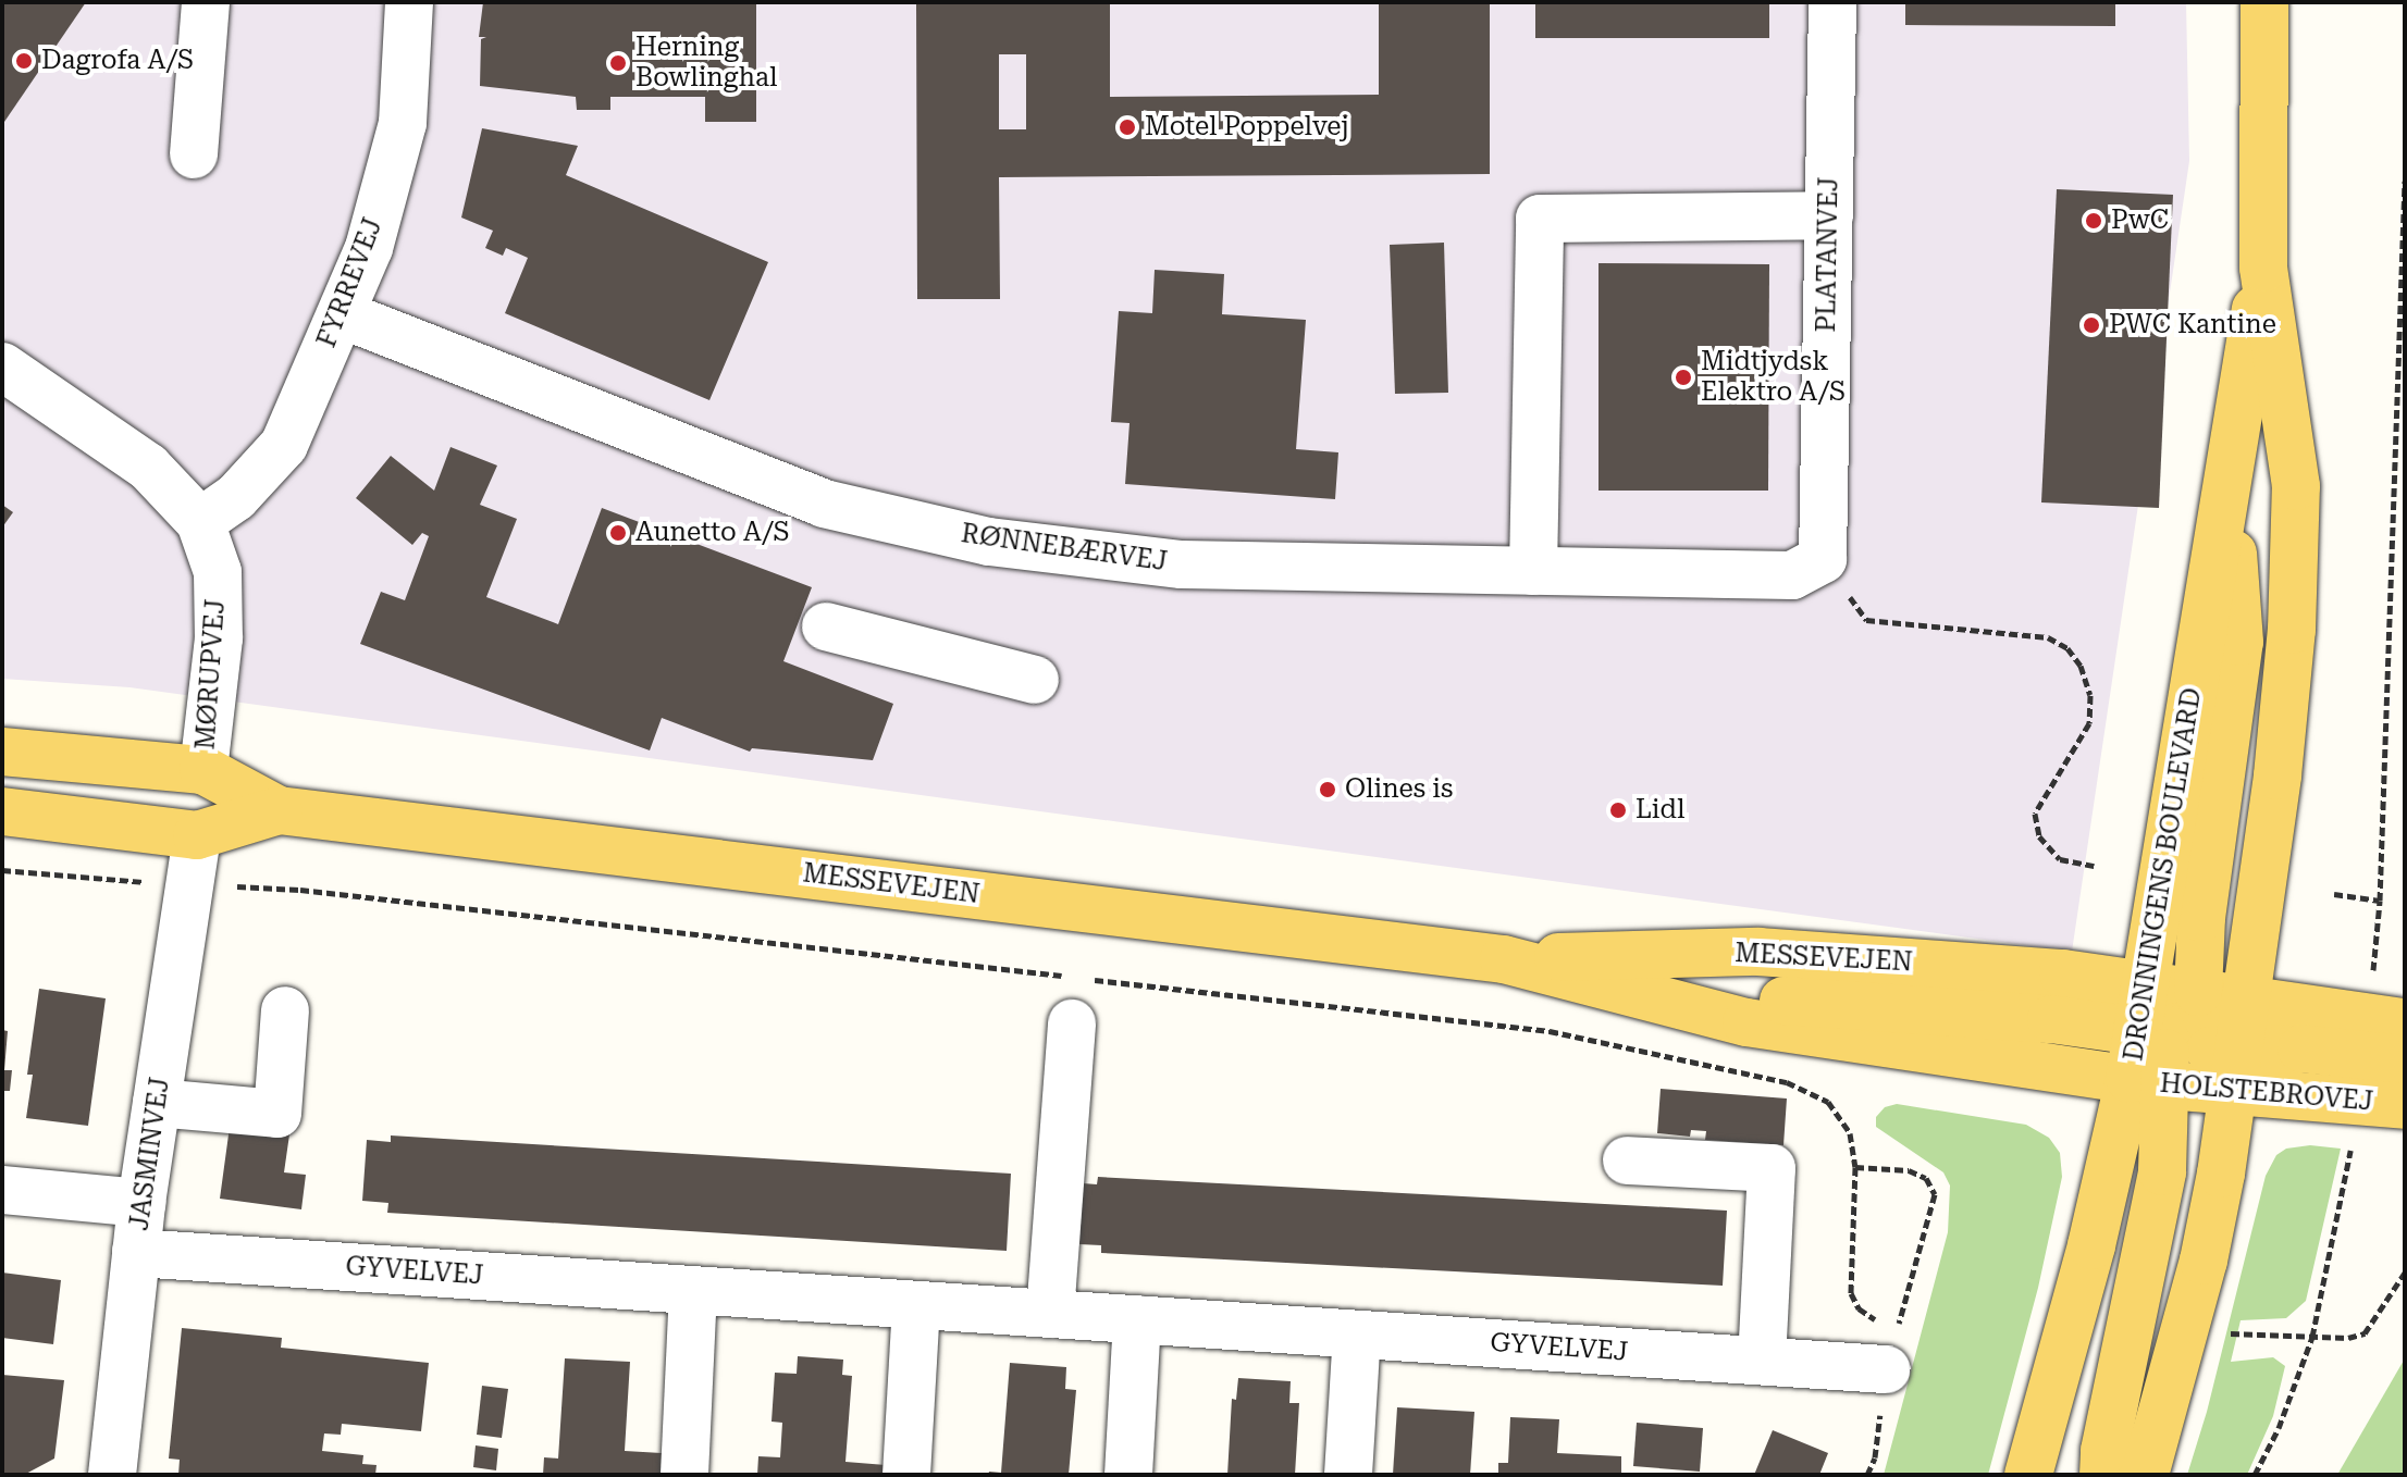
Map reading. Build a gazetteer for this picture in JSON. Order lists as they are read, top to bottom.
{
  "streets": {
    "main road": ["DRONNINGENS BOULEVARD", "MESSEVEJEN", "HOLSTEBROVEJ"],
    "street": [
      "PLATANVEJ",
      "FYRREVEJ",
      "RØNNEBÆRVEJ",
      "MØRUPVEJ",
      "JASMINVEJ",
      "GYVELVEJ"
    ]
  },
  "crossings": [
    ["PLATANVEJ", "RØNNEBÆRVEJ"],
    ["FYRREVEJ", "RØNNEBÆRVEJ"],
    ["FYRREVEJ", "MØRUPVEJ"],
    ["MØRUPVEJ", "MESSEVEJEN"],
    ["DRONNINGENS BOULEVARD", "MESSEVEJEN"],
    ["DRONNINGENS BOULEVARD", "HOLSTEBROVEJ"],
    ["MESSEVEJEN", "HOLSTEBROVEJ"],
    ["MESSEVEJEN", "JASMINVEJ"],
    ["JASMINVEJ", "GYVELVEJ"]
  ],
  "places": [
    "Dagrofa A/S",
    "Herning Bowlinghal",
    "Motel Poppelvej",
    "PwC",
    "PWC Kantine",
    "Midtjydsk Elektro A/S",
    "Aunetto A/S",
    "Olines is",
    "Lidl"
  ]
}
